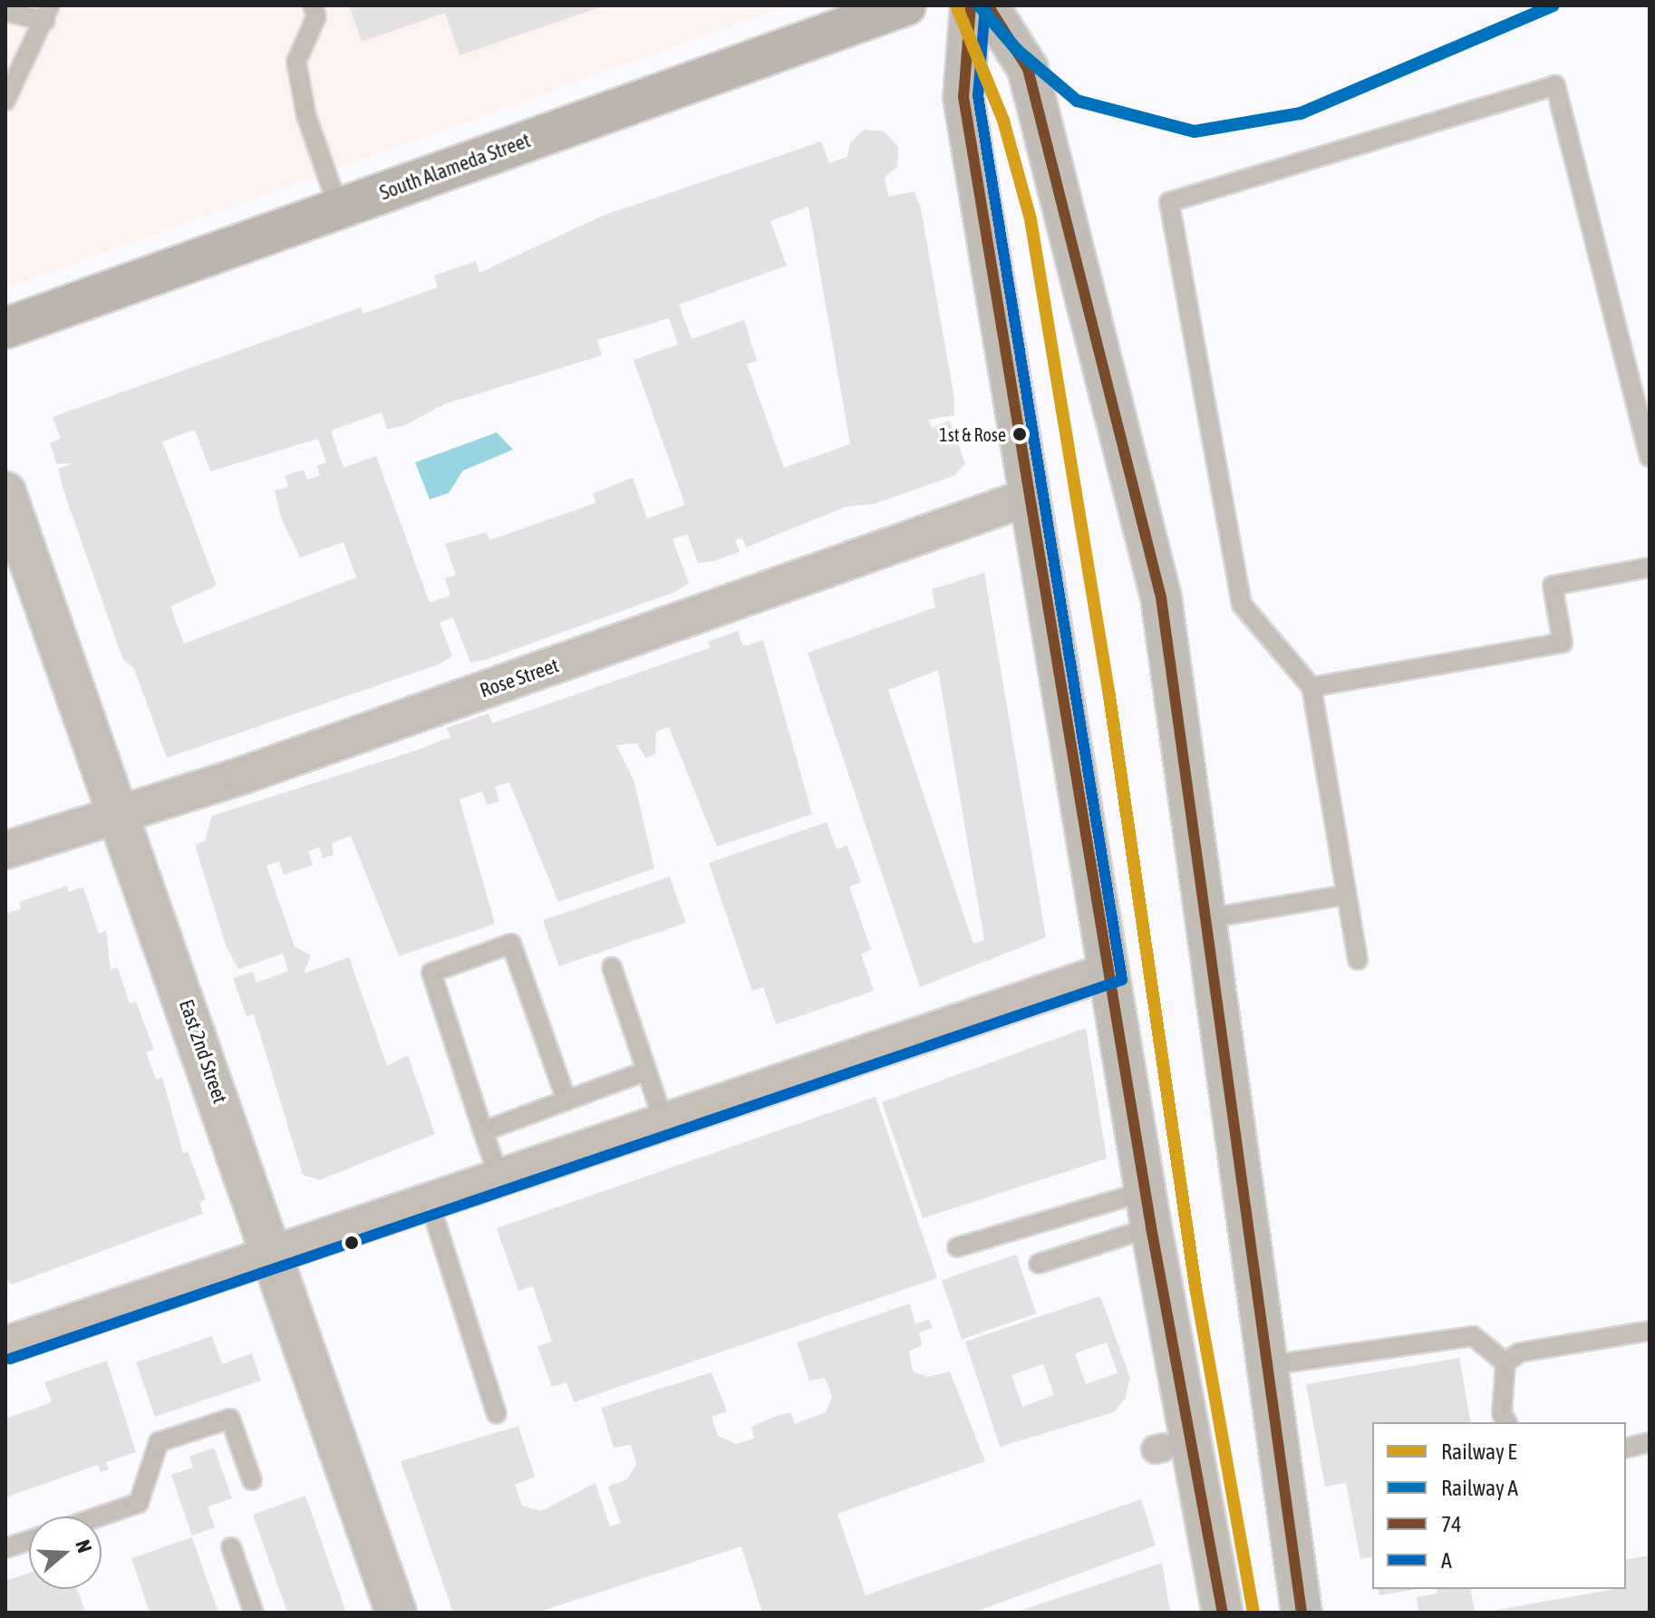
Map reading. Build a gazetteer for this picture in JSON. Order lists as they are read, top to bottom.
{
  "streets": {
    "main road": ["South Alameda Street"],
    "street": ["Rose Street", "East 2nd Street"]
  },
  "crossings": [
    ["Rose Street", "East 2nd Street"]
  ],
  "places": ["1st & Rose"],
  "lines": [
    "rail line E",
    "rail line A",
    "transit line 74",
    "transit line A"
  ],
  "legend": [
    "Railway E",
    "Railway A",
    "74",
    "A"
  ],
  "north": "right"
}
